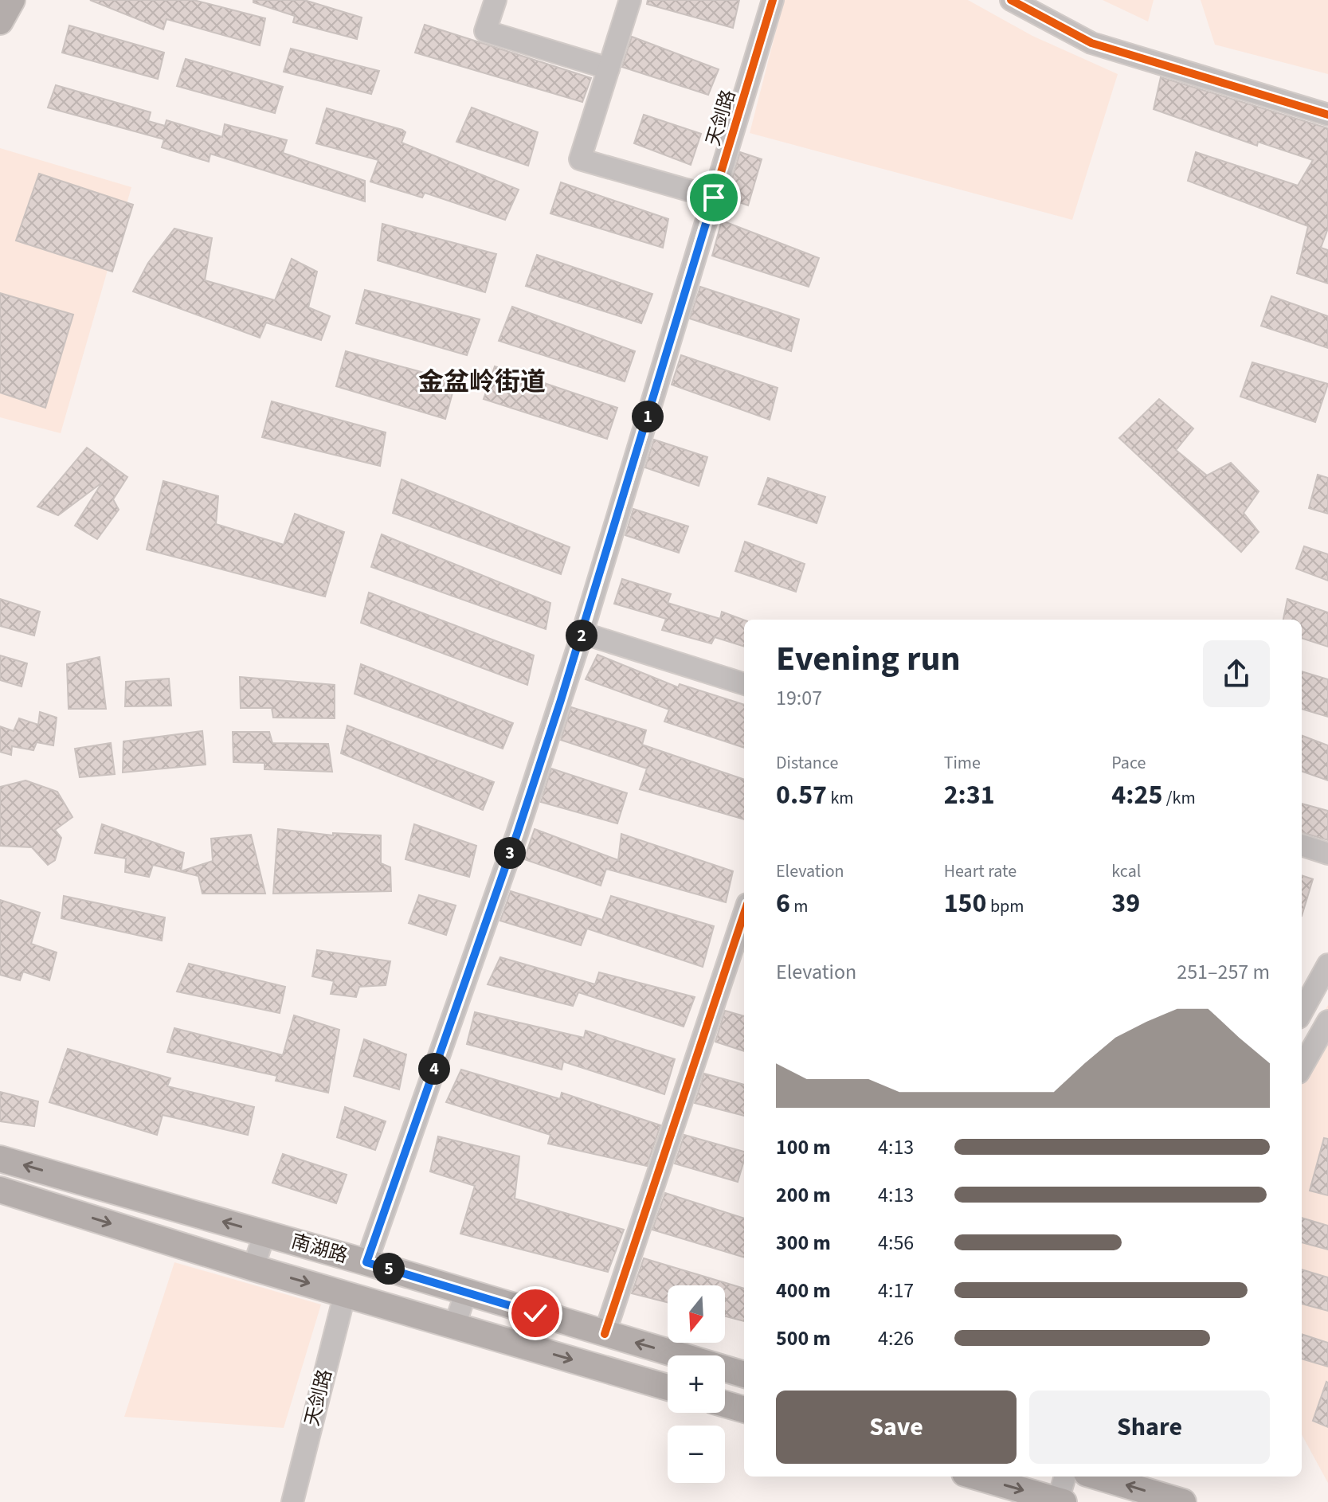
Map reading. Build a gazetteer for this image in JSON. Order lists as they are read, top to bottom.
{
  "streets": {
    "main road": ["南湖路"],
    "street": ["天剑路"]
  },
  "crossings": [
    ["天剑路", "南湖路"]
  ],
  "districts": ["金盆岭街道"],
  "north": "bottom",
  "page": {
    "pins": [
      "1",
      "2",
      "3",
      "4",
      "5"
    ],
    "heading": ["Evening run", "19:07"],
    "stats": [
      ["Distance", "0.57 km"],
      ["Time", "2:31"],
      ["Pace", "4:25 /km"],
      ["Elevation", "6 m"],
      ["Heart rate", "150 bpm"],
      ["kcal", "39"]
    ],
    "chart": ["Elevation", "251–257 m"],
    "list": [
      {
        "name": "100 m",
        "note": "4:13"
      },
      {
        "name": "200 m",
        "note": "4:13"
      },
      {
        "name": "300 m",
        "note": "4:56"
      },
      {
        "name": "400 m",
        "note": "4:17"
      },
      {
        "name": "500 m",
        "note": "4:26"
      }
    ],
    "map_buttons": ["+", "−"],
    "buttons": ["Save", "Share"]
  }
}
